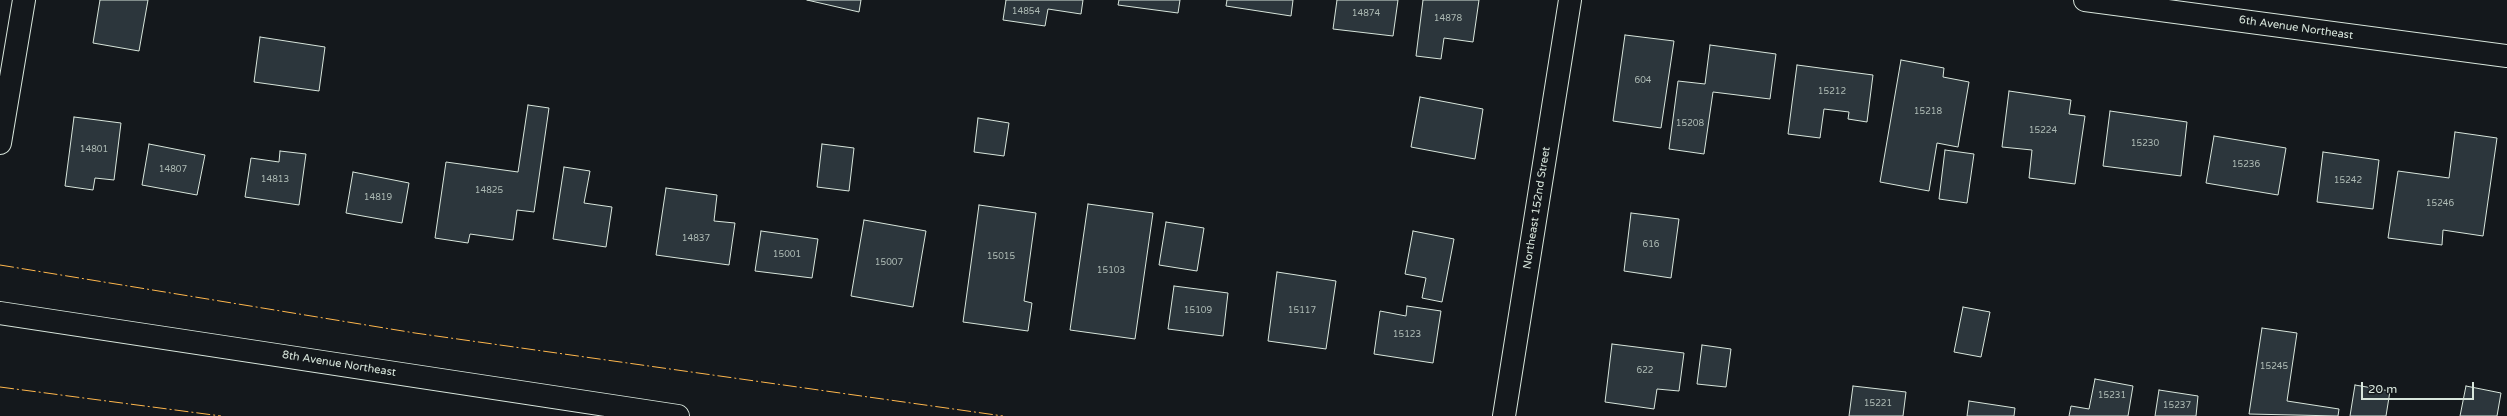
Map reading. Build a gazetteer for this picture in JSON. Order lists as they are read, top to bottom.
{
  "streets": {
    "street": ["6th Avenue Northeast", "Northeast 152nd Street", "8th Avenue Northeast"]
  },
  "house_numbers": [
    "14854",
    "14874",
    "14878",
    "604",
    "15212",
    "15218",
    "15208",
    "15224",
    "15230",
    "14801",
    "15236",
    "14807",
    "14813",
    "15242",
    "14825",
    "14819",
    "15246",
    "14837",
    "616",
    "15001",
    "15015",
    "15007",
    "15103",
    "15109",
    "15117",
    "15123",
    "15245",
    "622",
    "15231",
    "15221",
    "15237"
  ],
  "scale_bar": "20 m"
}
